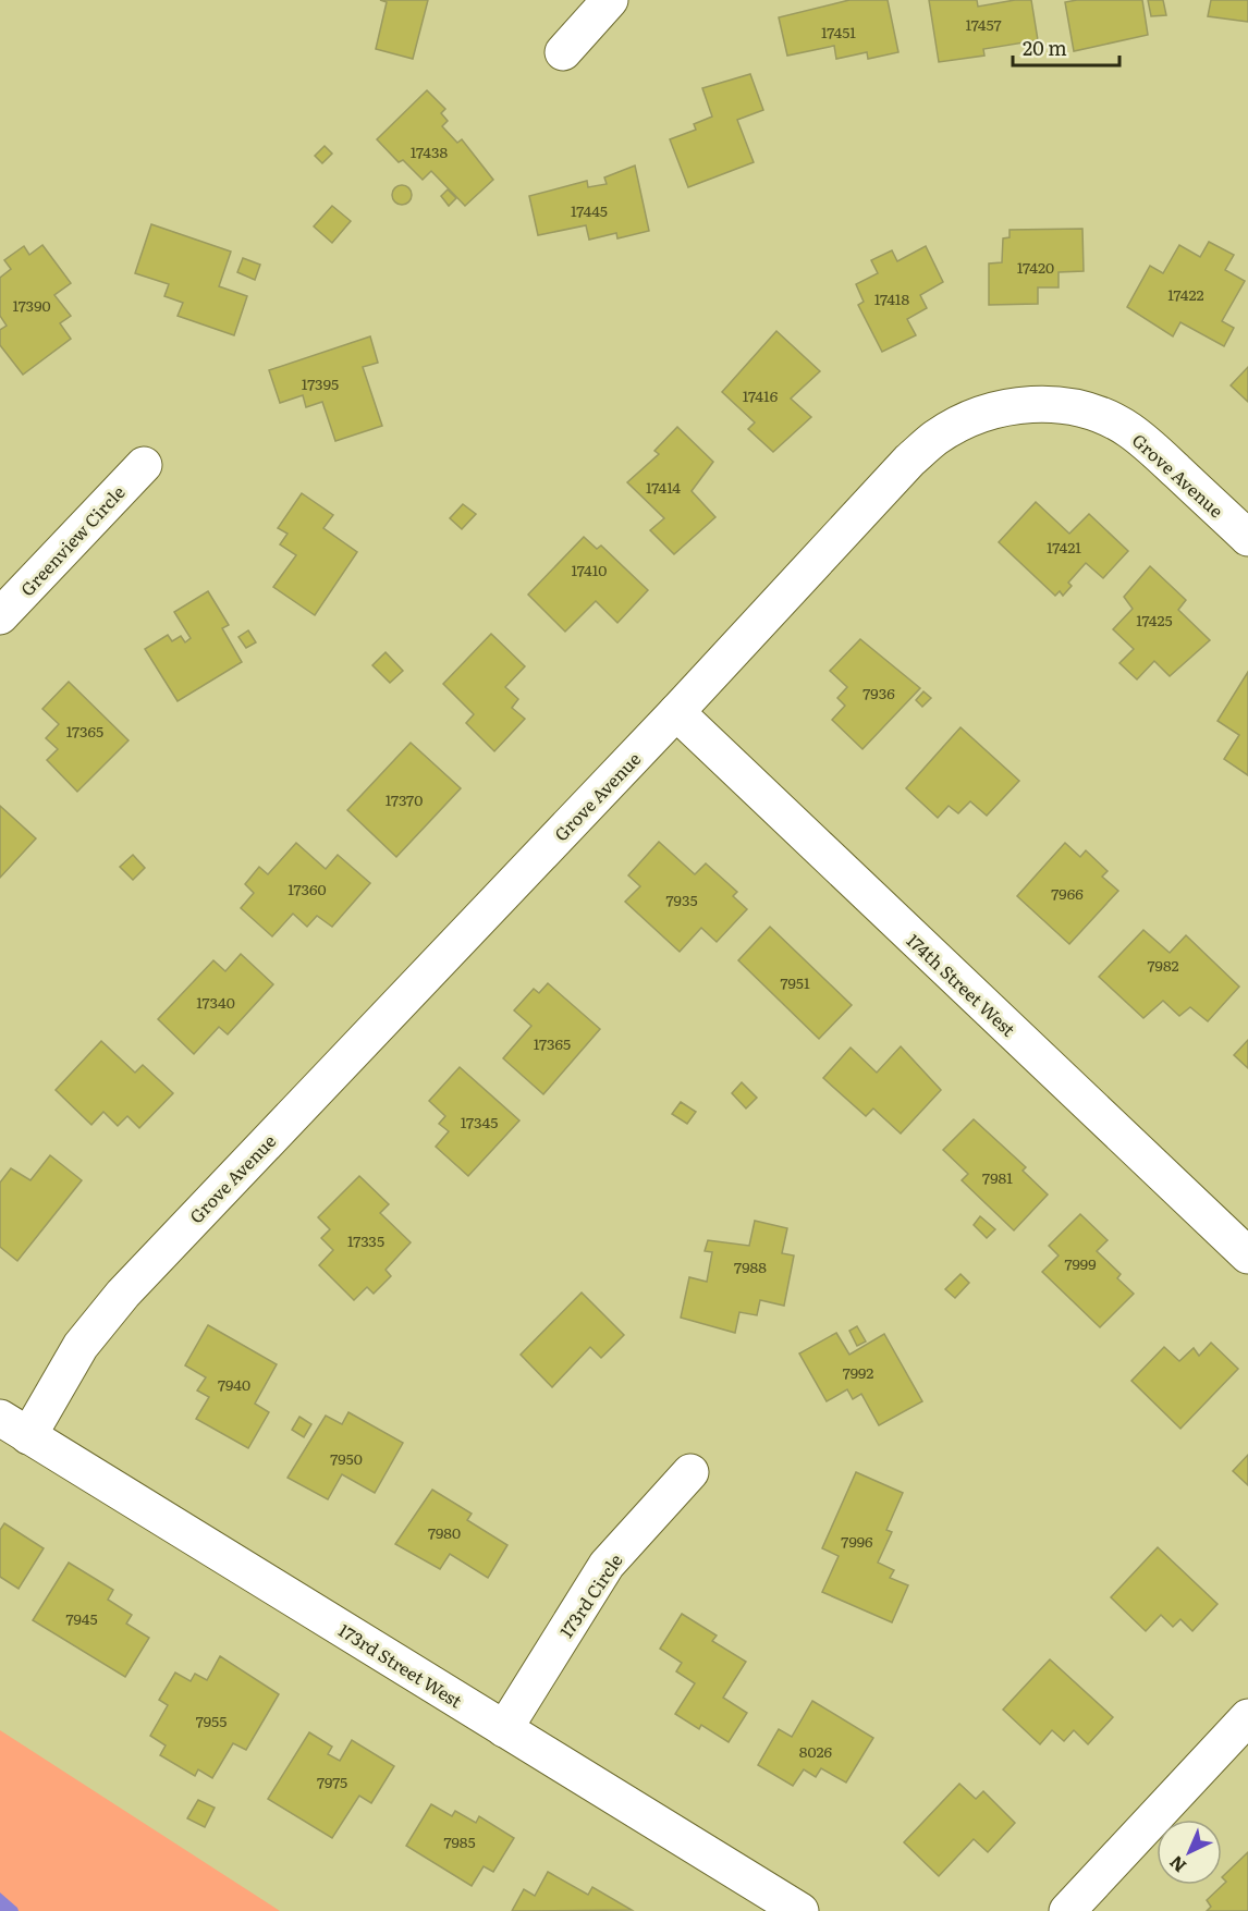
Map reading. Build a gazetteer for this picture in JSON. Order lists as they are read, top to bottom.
{
  "streets": {
    "street": [
      "Grove Avenue",
      "Greenview Circle",
      "174th Street West",
      "173rd Circle",
      "173rd Street West"
    ]
  },
  "crossings": [
    ["Grove Avenue", "174th Street West"],
    ["Grove Avenue", "173rd Street West"],
    ["173rd Circle", "173rd Street West"]
  ],
  "house_numbers": [
    "17457",
    "17451",
    "17438",
    "17445",
    "17420",
    "17422",
    "17418",
    "17390",
    "17395",
    "17416",
    "17414",
    "17421",
    "17410",
    "17425",
    "7936",
    "17365",
    "17370",
    "17360",
    "7966",
    "7935",
    "7982",
    "7951",
    "17340",
    "17365",
    "17345",
    "7981",
    "17335",
    "7999",
    "7988",
    "7992",
    "7940",
    "7950",
    "7980",
    "7996",
    "7945",
    "7955",
    "8026",
    "7975",
    "7985"
  ],
  "scale_bar": "20 m",
  "north": "bottom left"
}
